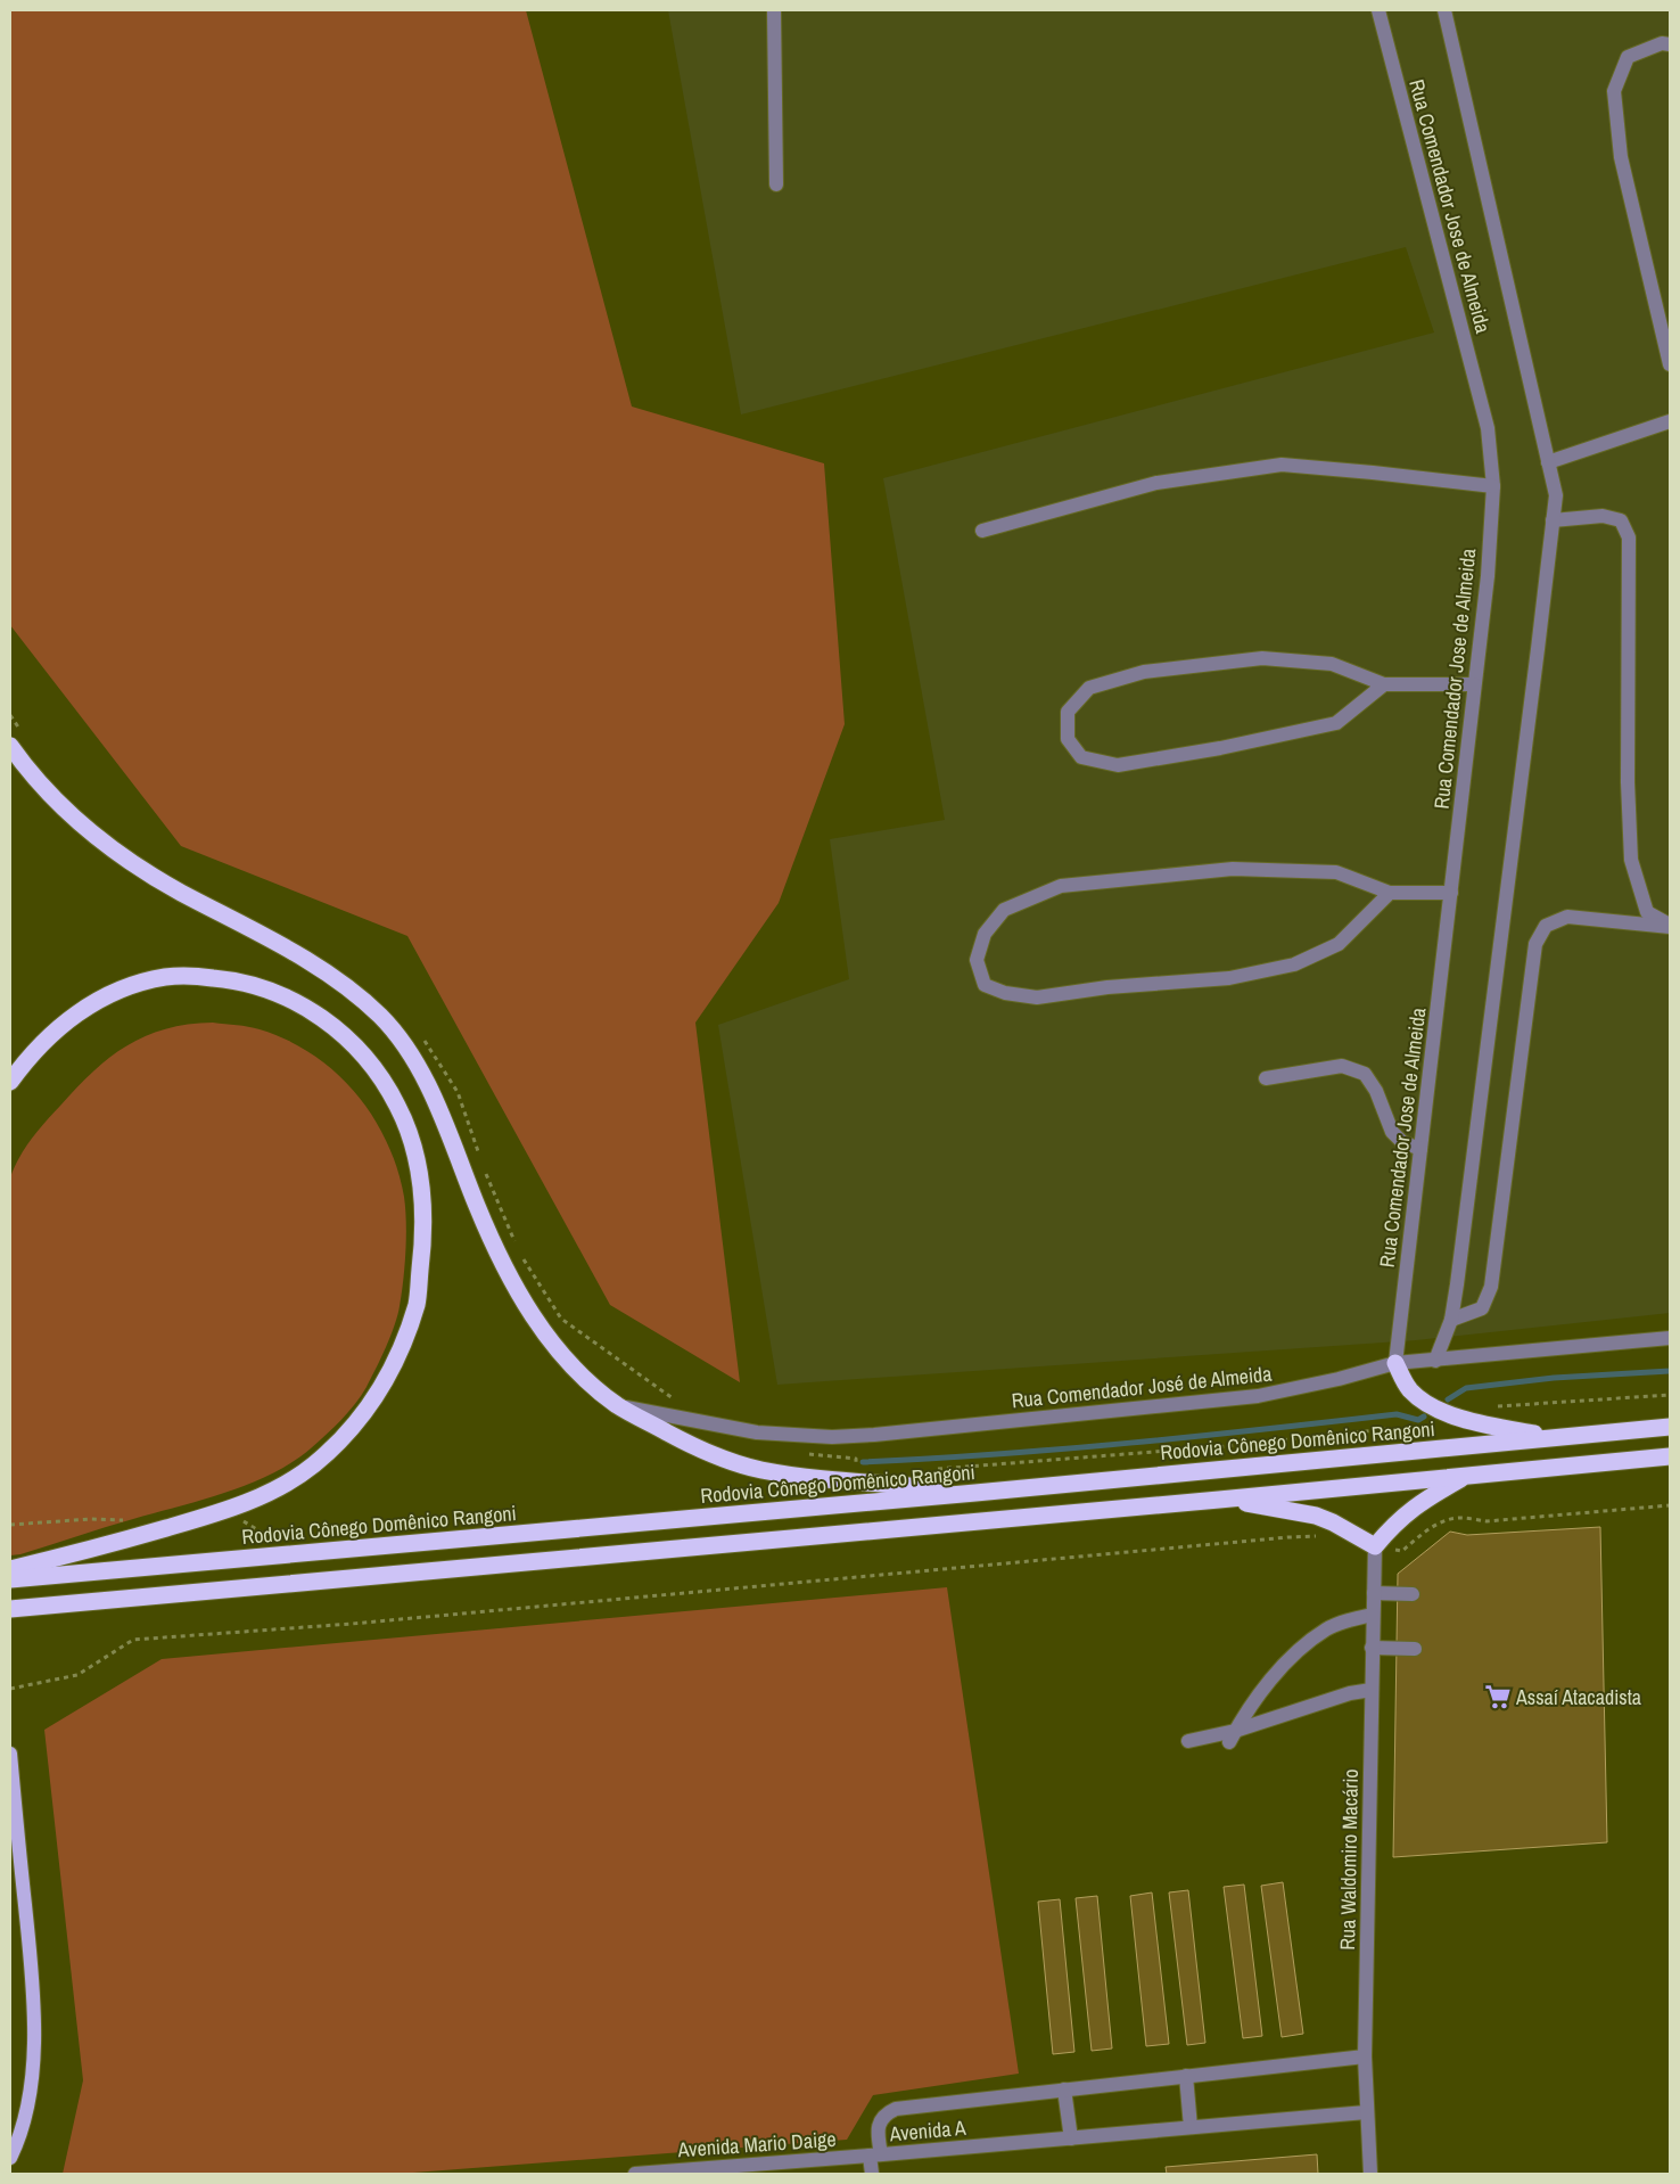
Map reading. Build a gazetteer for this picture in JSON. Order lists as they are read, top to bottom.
{
  "streets": {
    "highway": ["Rodovia Cônego Domênico Rangoni"],
    "street": [
      "Rua Comendador Jose de Almeida",
      "Rua Comendador José de Almeida",
      "Rua Waldomiro Macário",
      "Avenida A",
      "Avenida Mario Daige"
    ]
  },
  "crossings": [
    ["Rua Comendador Jose de Almeida", "Rua Comendador José de Almeida"],
    ["Rua Waldomiro Macário", "Avenida A"],
    ["Avenida A", "Avenida Mario Daige"]
  ],
  "places": {
    "supermarket": ["Assaí Atacadista"]
  }
}
